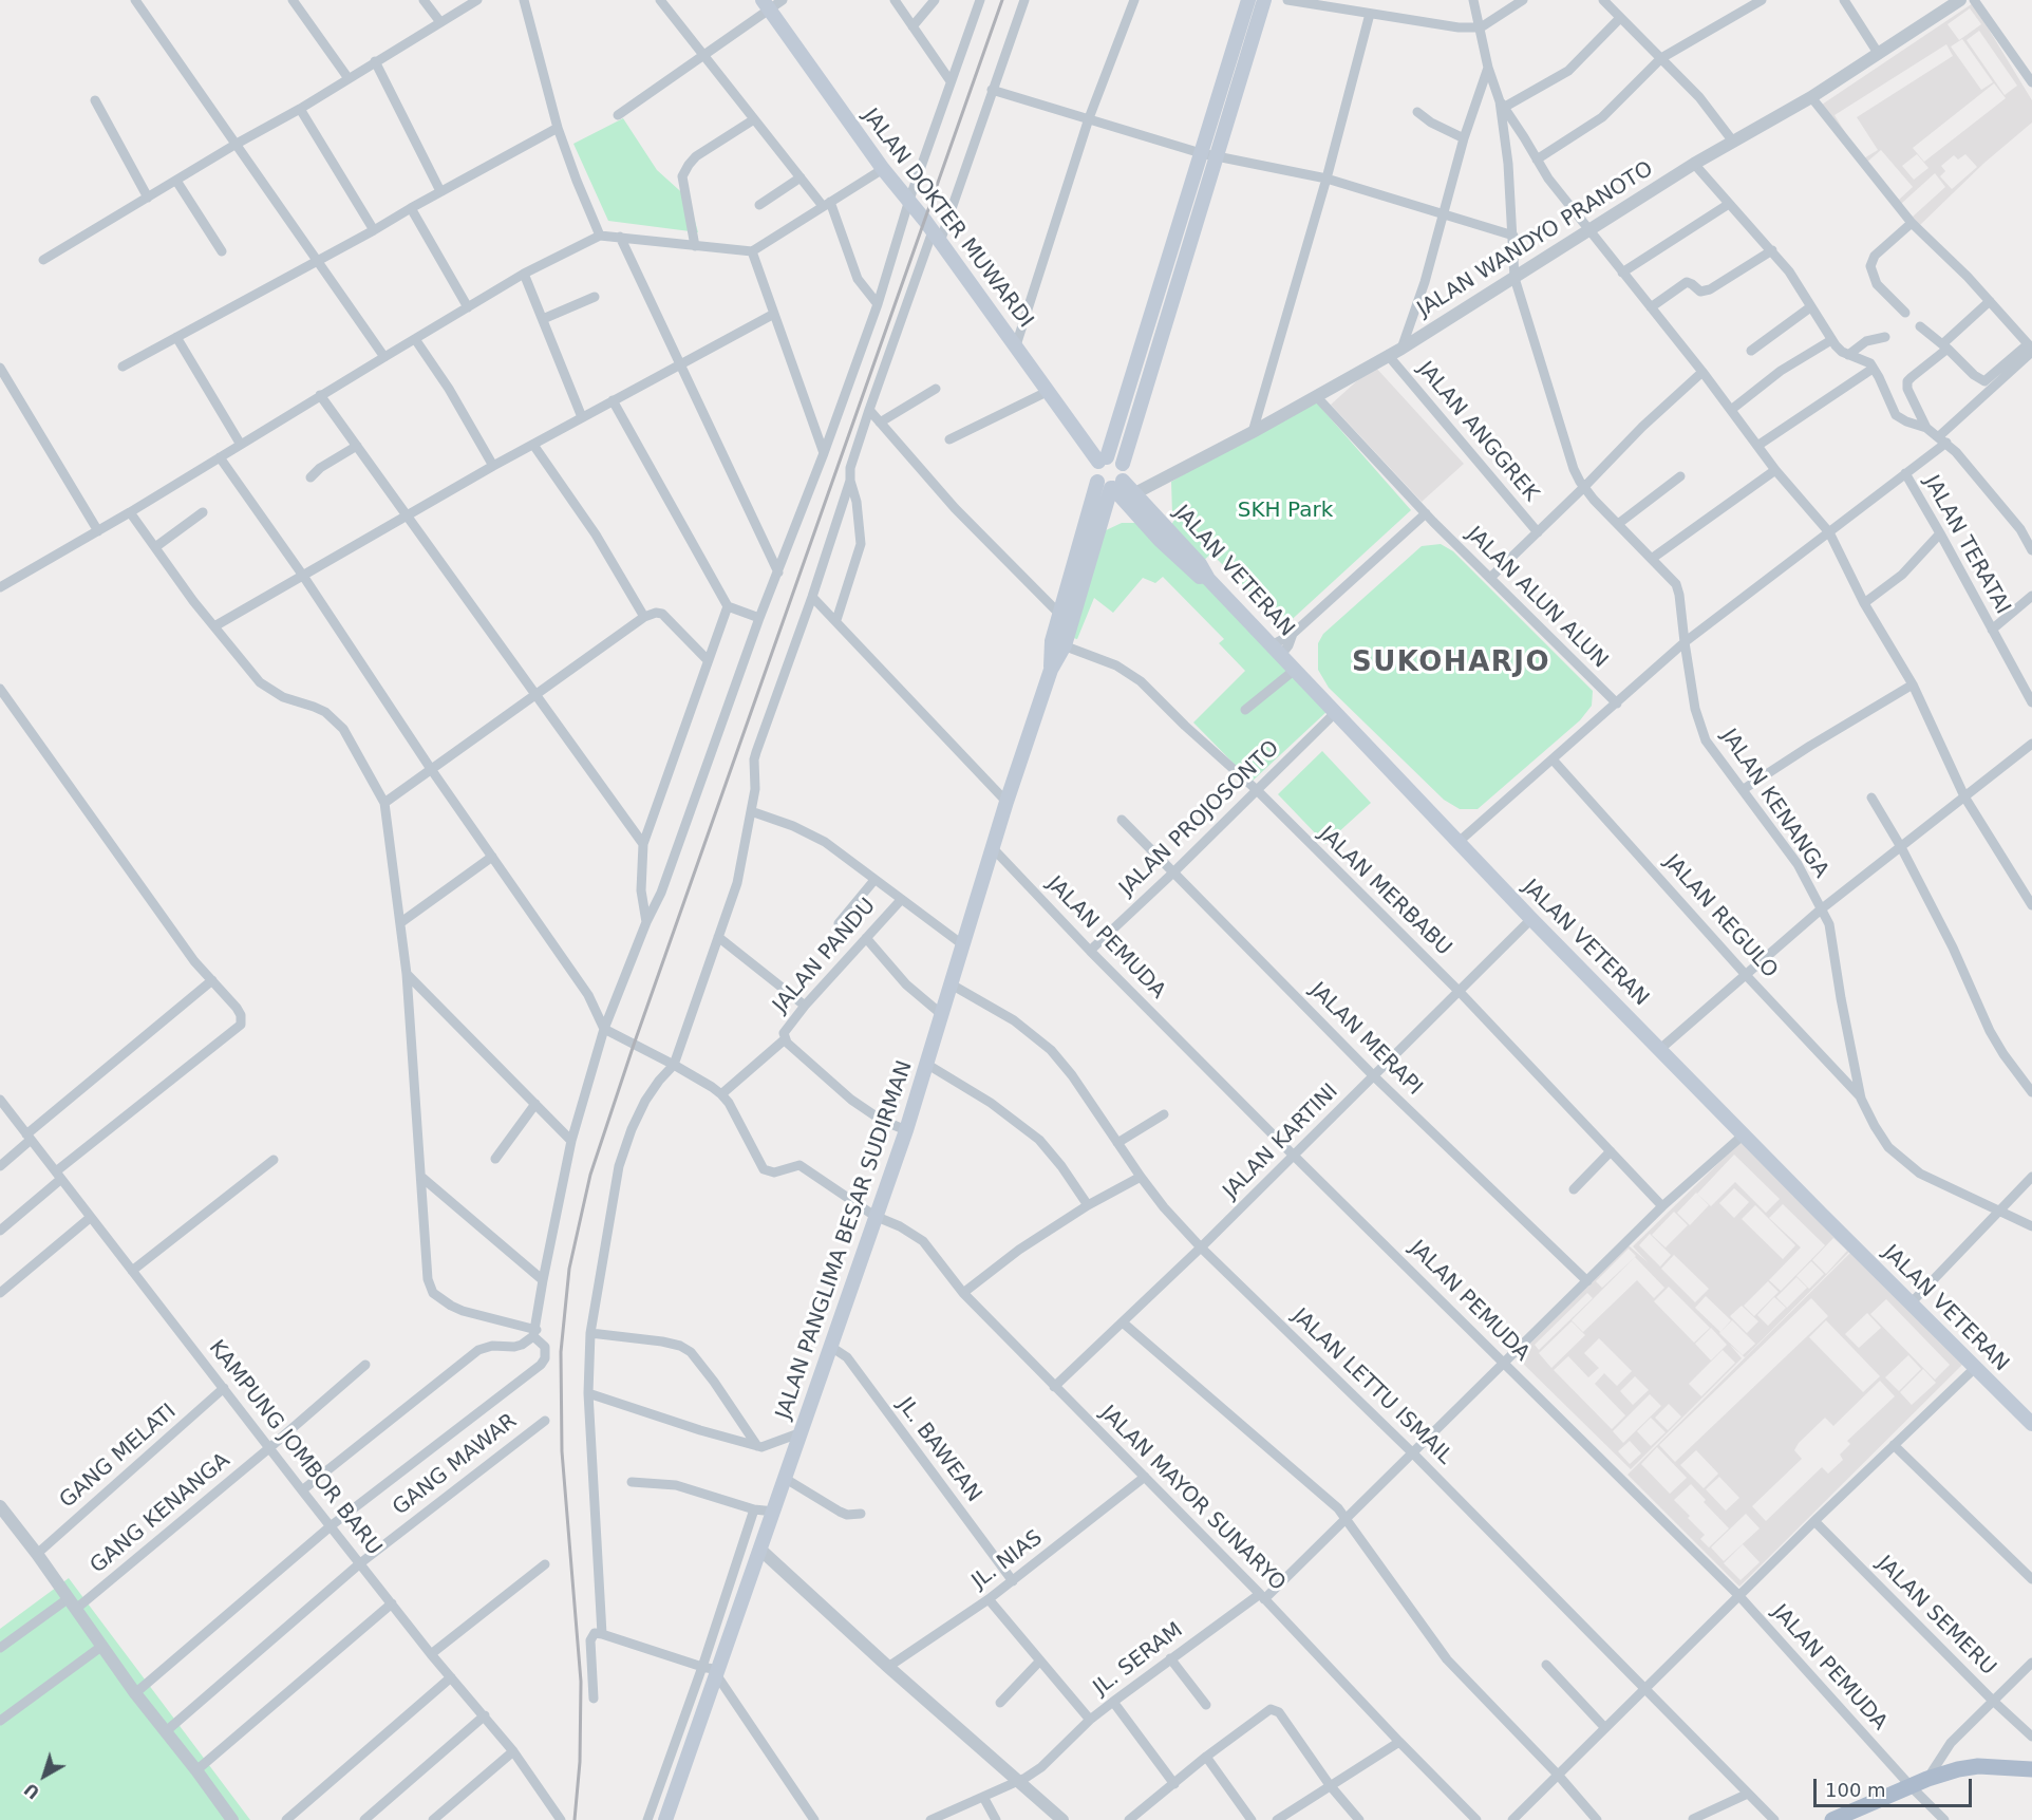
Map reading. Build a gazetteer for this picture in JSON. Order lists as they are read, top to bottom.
{
  "streets": {
    "main road": ["JALAN DOKTER MUWARDI", "JALAN VETERAN", "JALAN PANGLIMA BESAR SUDIRMAN"],
    "street": [
      "JALAN WANDYO PRANOTO",
      "JALAN ANGGREK",
      "JALAN TERATAI",
      "JALAN ALUN ALUN",
      "JALAN KENANGA",
      "JALAN PROJOSONTO",
      "JALAN MERBABU",
      "JALAN REGULO",
      "JALAN PEMUDA",
      "JALAN PANDU",
      "JALAN MERAPI",
      "JALAN KARTINI",
      "JALAN LETTU ISMAIL",
      "KAMPUNG JOMBOR BARU",
      "JL. BAWEAN",
      "GANG MELATI",
      "GANG MAWAR",
      "JALAN MAYOR SUNARYO",
      "GANG KENANGA",
      "JL. NIAS",
      "JALAN SEMERU",
      "JL. SERAM"
    ]
  },
  "crossings": [
    ["JALAN DOKTER MUWARDI", "JALAN VETERAN"],
    ["JALAN DOKTER MUWARDI", "JALAN PANGLIMA BESAR SUDIRMAN"],
    ["JALAN WANDYO PRANOTO", "JALAN ANGGREK"],
    ["JALAN WANDYO PRANOTO", "JALAN VETERAN"],
    ["JALAN WANDYO PRANOTO", "JALAN ALUN ALUN"],
    ["JALAN WANDYO PRANOTO", "JALAN KENANGA"],
    ["JALAN VETERAN", "JALAN PROJOSONTO"],
    ["JALAN VETERAN", "JALAN KARTINI"],
    ["JALAN VETERAN", "JALAN PANGLIMA BESAR SUDIRMAN"],
    ["JALAN VETERAN", "JL. SERAM"],
    ["JALAN KENANGA", "JALAN REGULO"],
    ["JALAN PROJOSONTO", "JALAN MERBABU"],
    ["JALAN PROJOSONTO", "JALAN PEMUDA"],
    ["JALAN PROJOSONTO", "JALAN MERAPI"],
    ["JALAN MERBABU", "JALAN KARTINI"],
    ["JALAN MERBABU", "JALAN PANGLIMA BESAR SUDIRMAN"],
    ["JALAN MERBABU", "JL. SERAM"],
    ["JALAN PEMUDA", "JALAN KARTINI"],
    ["JALAN PEMUDA", "JALAN PANGLIMA BESAR SUDIRMAN"],
    ["JALAN PEMUDA", "JL. SERAM"],
    ["JALAN PANDU", "JALAN PANGLIMA BESAR SUDIRMAN"],
    ["JALAN MERAPI", "JALAN KARTINI"],
    ["JALAN MERAPI", "JL. SERAM"],
    ["JALAN KARTINI", "JALAN LETTU ISMAIL"],
    ["JALAN KARTINI", "JALAN MAYOR SUNARYO"],
    ["JALAN PANGLIMA BESAR SUDIRMAN", "JALAN LETTU ISMAIL"],
    ["JALAN PANGLIMA BESAR SUDIRMAN", "JL. BAWEAN"],
    ["JALAN PANGLIMA BESAR SUDIRMAN", "JALAN MAYOR SUNARYO"],
    ["JALAN LETTU ISMAIL", "JL. SERAM"],
    ["KAMPUNG JOMBOR BARU", "GANG MELATI"],
    ["KAMPUNG JOMBOR BARU", "GANG MAWAR"],
    ["KAMPUNG JOMBOR BARU", "GANG KENANGA"],
    ["JL. BAWEAN", "JL. NIAS"],
    ["JALAN MAYOR SUNARYO", "JL. NIAS"],
    ["JALAN MAYOR SUNARYO", "JL. SERAM"]
  ],
  "districts": ["SUKOHARJO"],
  "parks": ["SKH Park"],
  "scale_bar": "100 m",
  "north": "bottom left"
}
